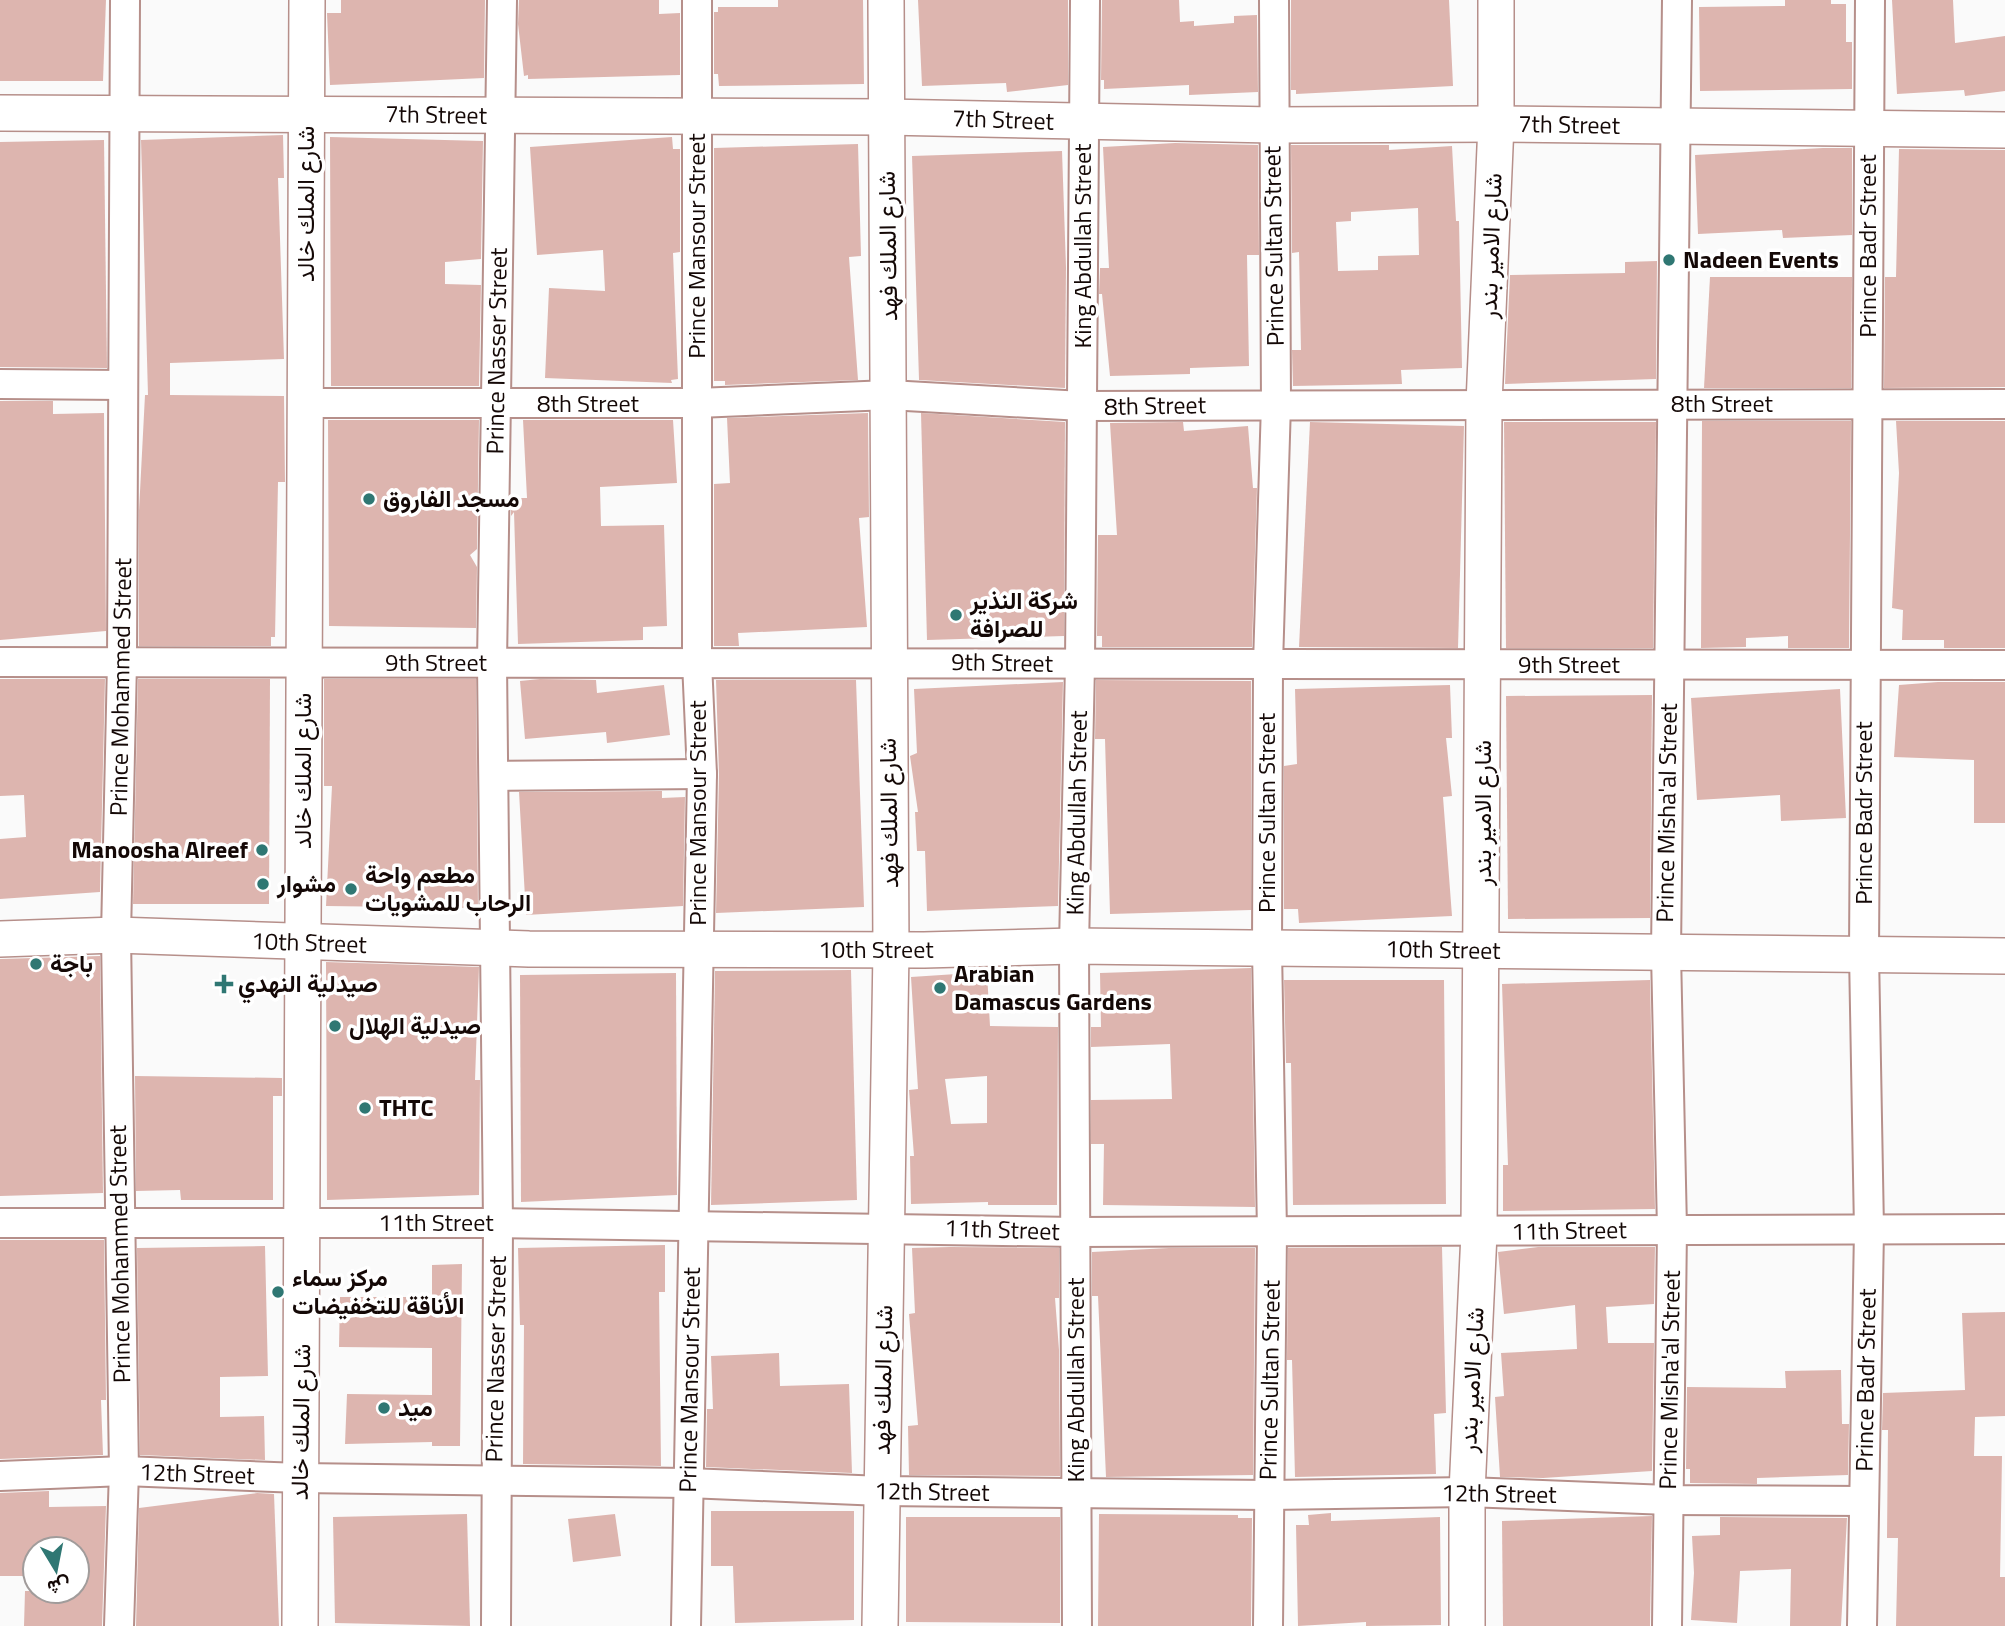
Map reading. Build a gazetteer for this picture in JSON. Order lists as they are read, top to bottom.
{
  "streets": {
    "street": [
      "7th Street",
      "شارع الملك خالد",
      "Prince Mansour Street",
      "شارع الملك فهد",
      "King Abdullah Street",
      "Prince Sultan Street",
      "شارع الامير بندر",
      "Prince Badr Street",
      "Prince Nasser Street",
      "8th Street",
      "9th Street",
      "Prince Mohammed Street",
      "Prince Misha'al Street",
      "10th Street",
      "11th Street",
      "12th Street"
    ]
  },
  "crossings": [
    ["7th Street", "شارع الملك خالد"],
    ["7th Street", "Prince Mansour Street"],
    ["7th Street", "شارع الملك فهد"],
    ["7th Street", "King Abdullah Street"],
    ["7th Street", "Prince Sultan Street"],
    ["7th Street", "شارع الامير بندر"],
    ["7th Street", "Prince Badr Street"],
    ["7th Street", "Prince Nasser Street"],
    ["7th Street", "Prince Mohammed Street"],
    ["7th Street", "Prince Misha'al Street"],
    ["شارع الملك خالد", "8th Street"],
    ["شارع الملك خالد", "9th Street"],
    ["شارع الملك خالد", "10th Street"],
    ["شارع الملك خالد", "11th Street"],
    ["شارع الملك خالد", "12th Street"],
    ["Prince Mansour Street", "8th Street"],
    ["Prince Mansour Street", "9th Street"],
    ["Prince Mansour Street", "10th Street"],
    ["Prince Mansour Street", "11th Street"],
    ["Prince Mansour Street", "12th Street"],
    ["شارع الملك فهد", "8th Street"],
    ["شارع الملك فهد", "9th Street"],
    ["شارع الملك فهد", "10th Street"],
    ["شارع الملك فهد", "11th Street"],
    ["شارع الملك فهد", "12th Street"],
    ["King Abdullah Street", "8th Street"],
    ["King Abdullah Street", "9th Street"],
    ["King Abdullah Street", "10th Street"],
    ["King Abdullah Street", "11th Street"],
    ["King Abdullah Street", "12th Street"],
    ["Prince Sultan Street", "8th Street"],
    ["Prince Sultan Street", "9th Street"],
    ["Prince Sultan Street", "10th Street"],
    ["Prince Sultan Street", "11th Street"],
    ["Prince Sultan Street", "12th Street"],
    ["شارع الامير بندر", "8th Street"],
    ["شارع الامير بندر", "9th Street"],
    ["شارع الامير بندر", "10th Street"],
    ["شارع الامير بندر", "11th Street"],
    ["شارع الامير بندر", "12th Street"],
    ["Prince Badr Street", "8th Street"],
    ["Prince Badr Street", "9th Street"],
    ["Prince Badr Street", "10th Street"],
    ["Prince Badr Street", "11th Street"],
    ["Prince Badr Street", "12th Street"],
    ["Prince Nasser Street", "8th Street"],
    ["Prince Nasser Street", "9th Street"],
    ["Prince Nasser Street", "10th Street"],
    ["Prince Nasser Street", "11th Street"],
    ["Prince Nasser Street", "12th Street"],
    ["8th Street", "Prince Misha'al Street"],
    ["9th Street", "Prince Mohammed Street"],
    ["9th Street", "Prince Misha'al Street"],
    ["Prince Mohammed Street", "10th Street"],
    ["Prince Mohammed Street", "11th Street"],
    ["Prince Mohammed Street", "12th Street"],
    ["Prince Misha'al Street", "10th Street"],
    ["Prince Misha'al Street", "11th Street"],
    ["Prince Misha'al Street", "12th Street"]
  ],
  "places": {
    "other": [
      "Nadeen Events",
      "مسجد الفاروق",
      "شركة النذير للصرافة",
      "Manoosha Alreef",
      "مشوار",
      "مطعم واحة الرحاب للمشويات",
      "باجة",
      "Arabian Damascus Gardens",
      "صيدلية الهلال",
      "THTC",
      "مركز سماء الأناقة للتخفيضات",
      "ميد"
    ],
    "health": ["صيدلية النهدي"]
  },
  "north": "bottom"
}
